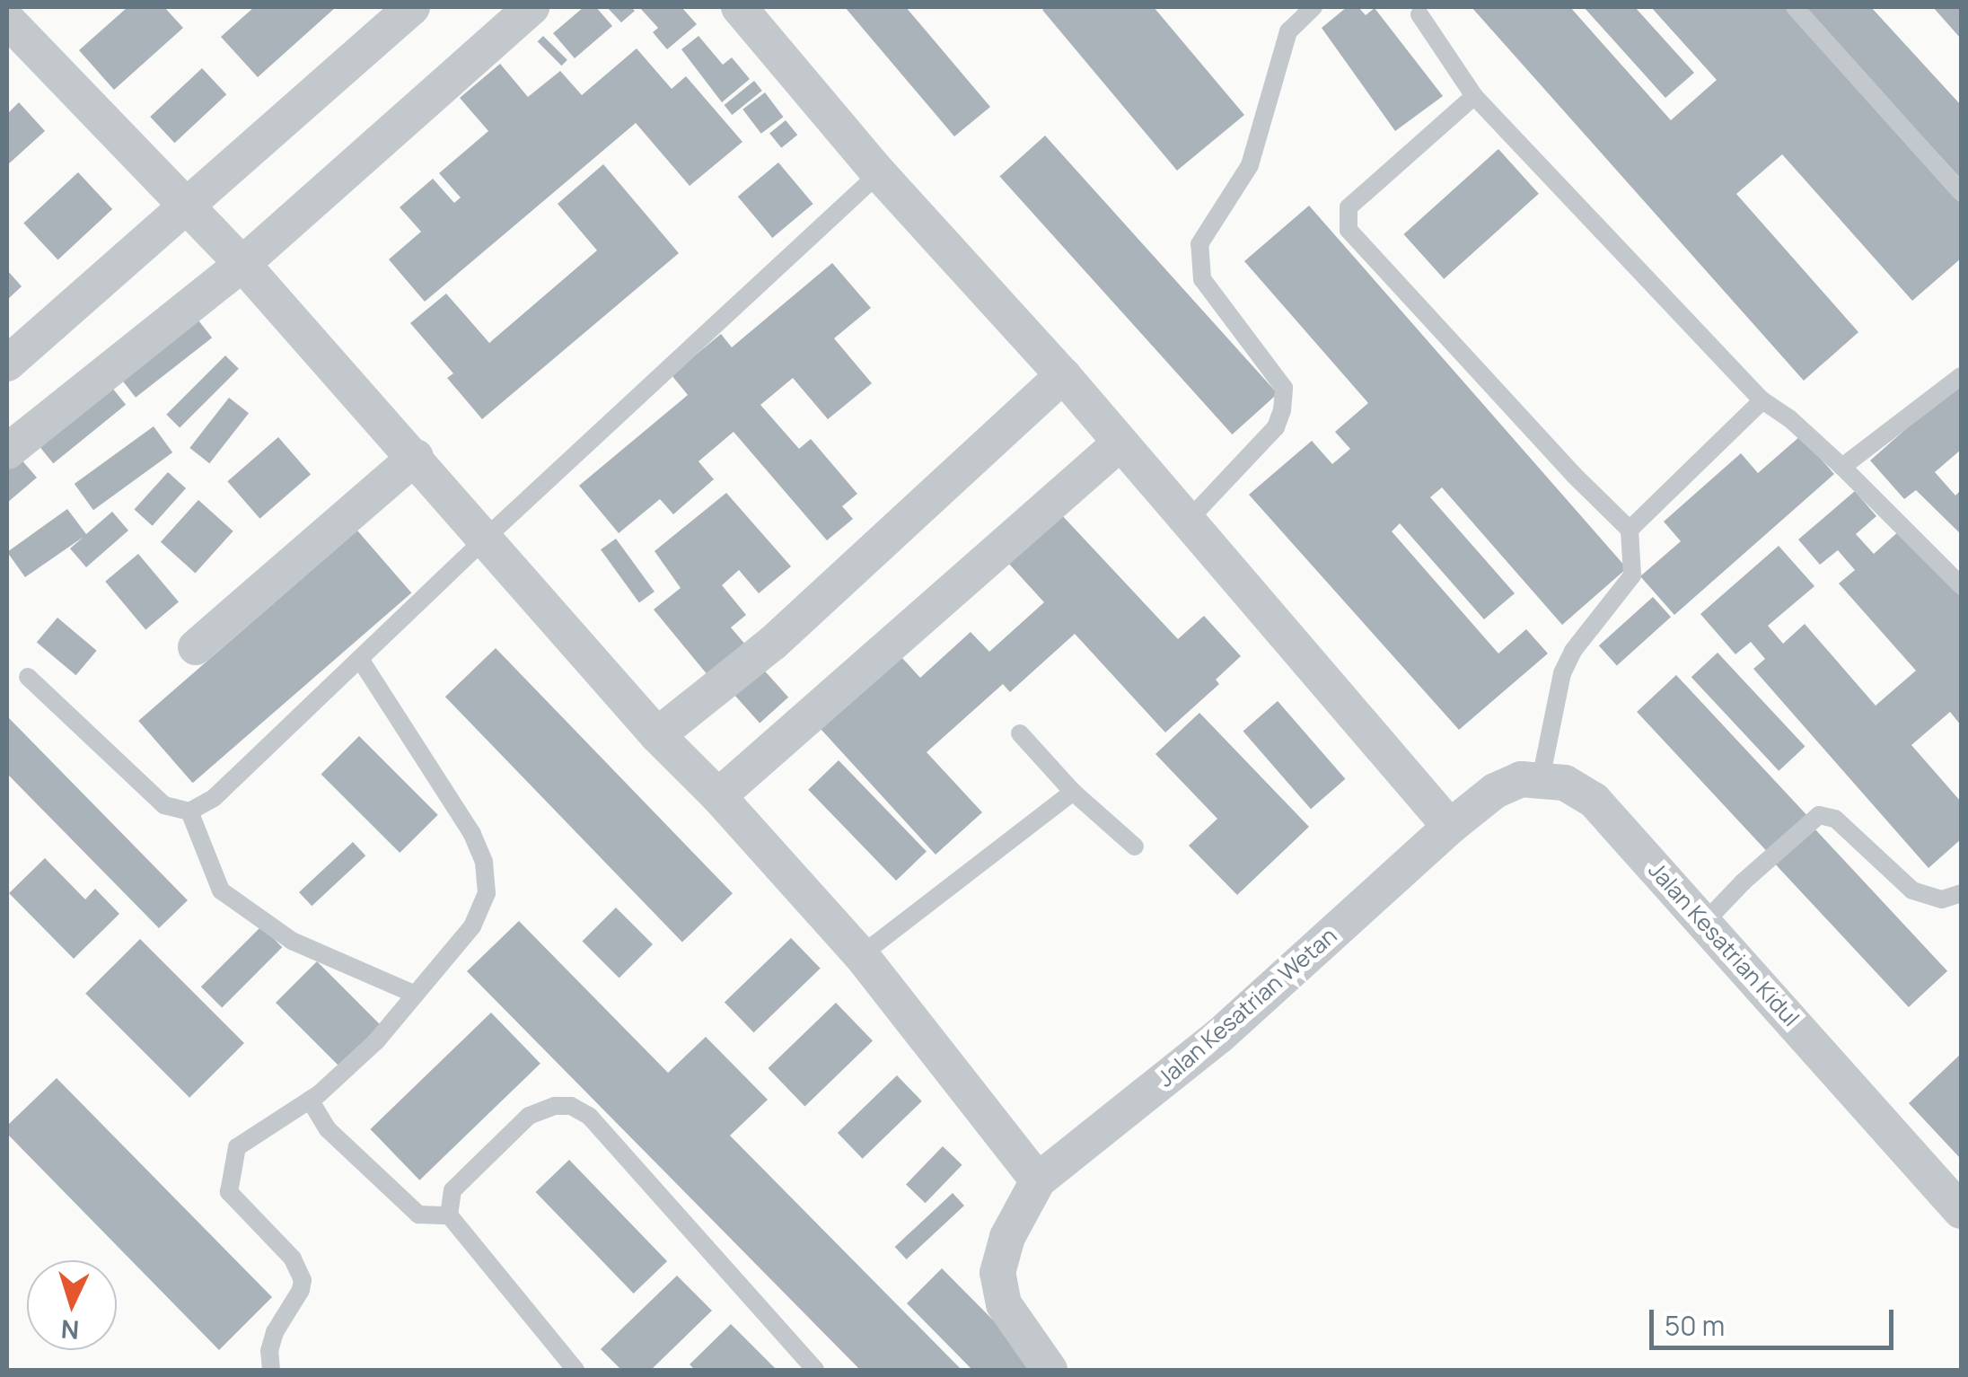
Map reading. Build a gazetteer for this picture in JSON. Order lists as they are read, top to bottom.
{
  "streets": {
    "street": ["Jalan Kesatrian Kidul", "Jalan Kesatrian Wetan"]
  },
  "scale_bar": "50 m",
  "north": "bottom"
}
